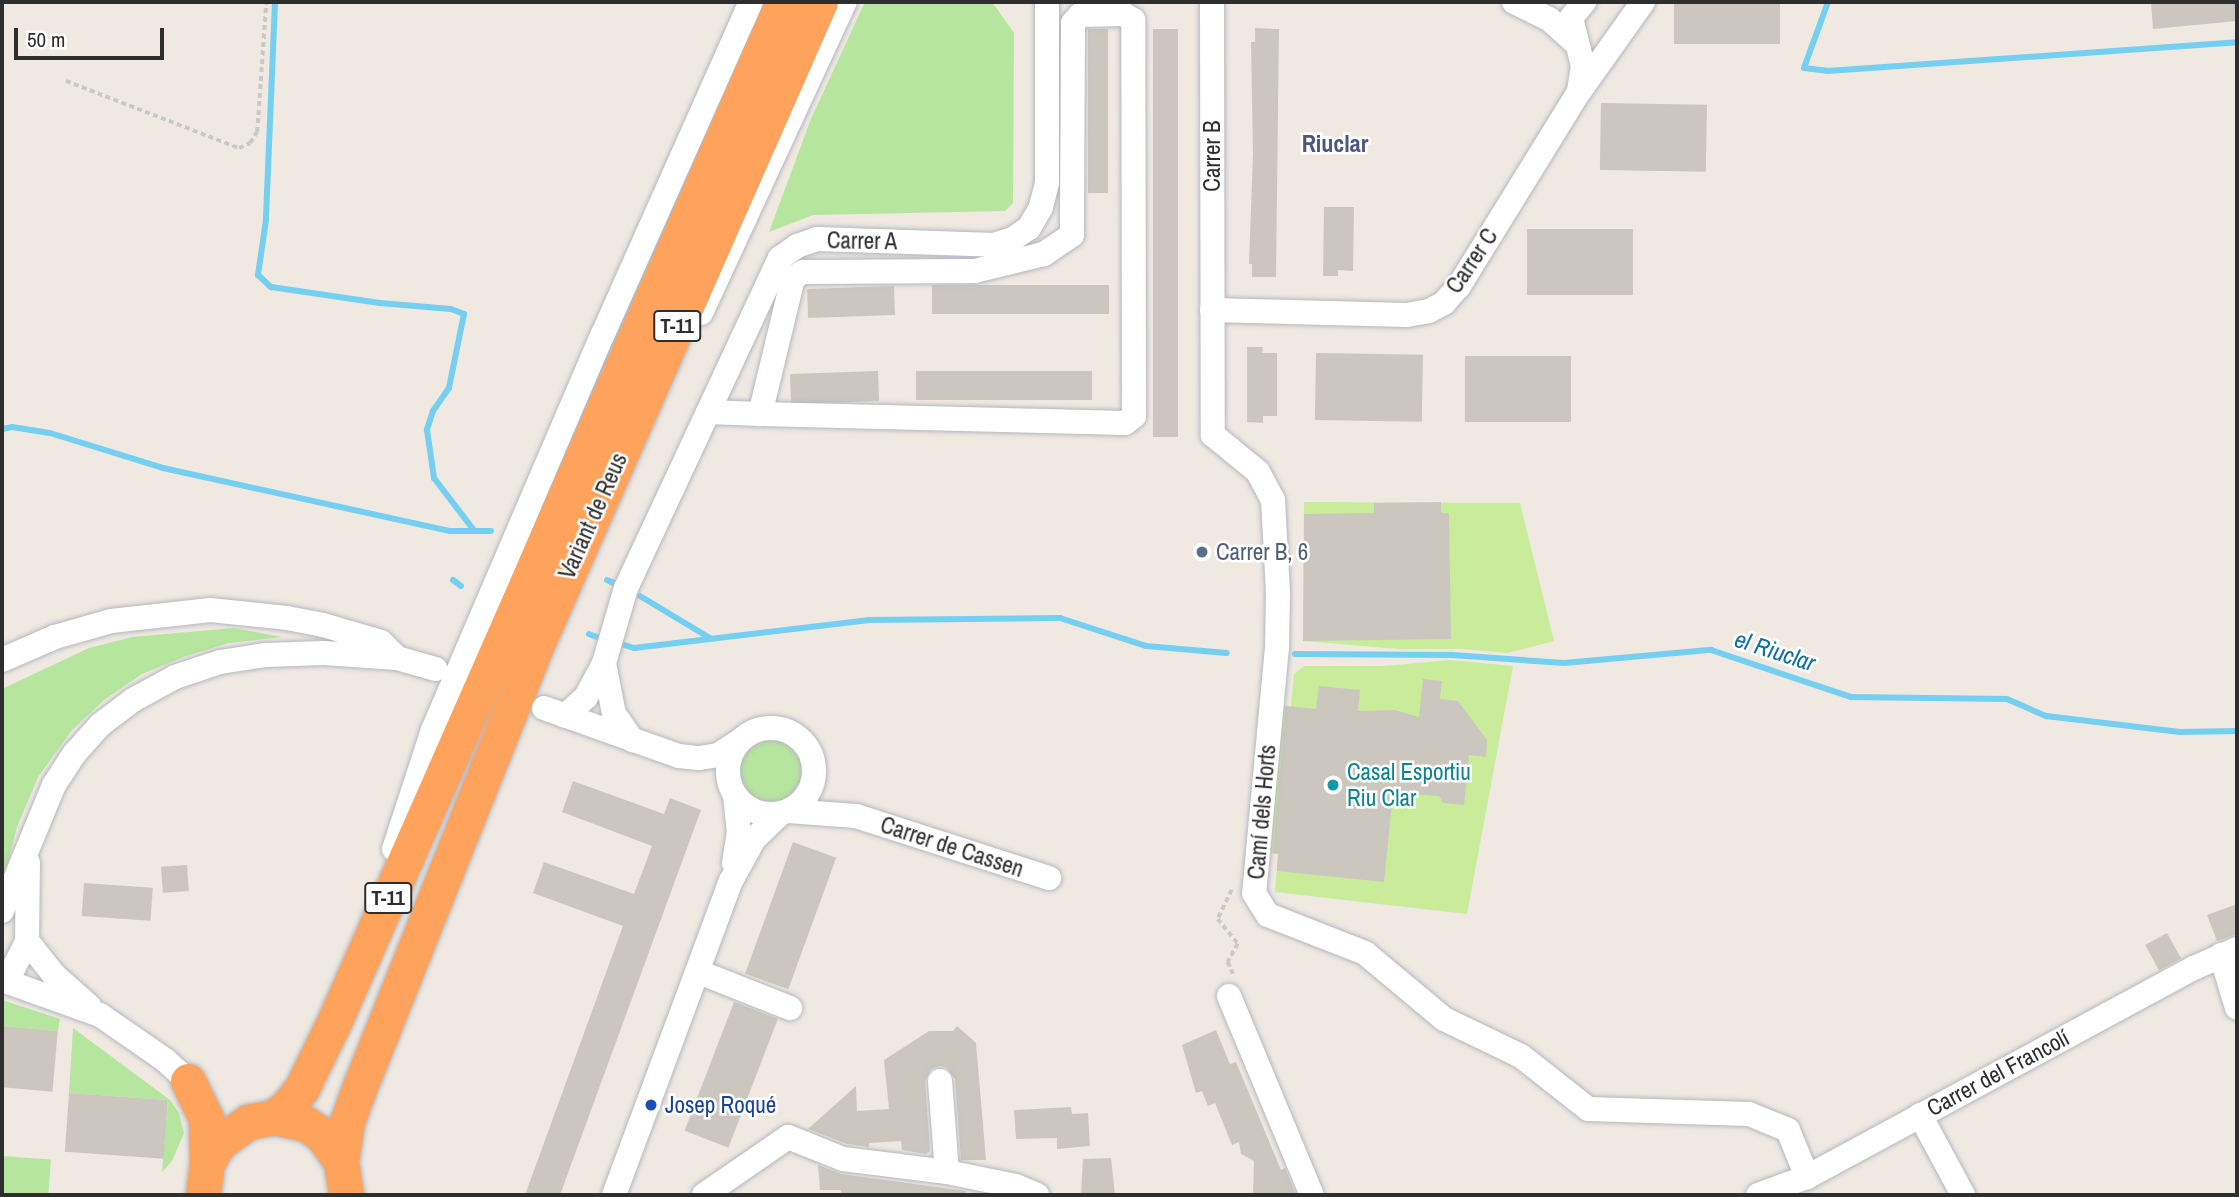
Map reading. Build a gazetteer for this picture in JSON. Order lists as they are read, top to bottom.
{
  "streets": {
    "highway": ["T-11", "Variant de Reus"],
    "street": [
      "Carrer B",
      "Carrer A",
      "Carrer C",
      "Camí dels Horts",
      "Carrer de Cassen",
      "Carrer del Francolí"
    ]
  },
  "crossings": [
    ["Carrer B", "Carrer C"],
    ["Carrer B", "Camí dels Horts"],
    ["Carrer C", "Camí dels Horts"],
    ["T-11", "Variant de Reus"],
    ["Camí dels Horts", "Carrer del Francolí"]
  ],
  "districts": ["Riuclar"],
  "water": ["el Riuclar"],
  "places": ["Carrer B, 6", "Casal Esportiu Riu Clar", "Josep Roqué"],
  "scale_bar": "50 m"
}
